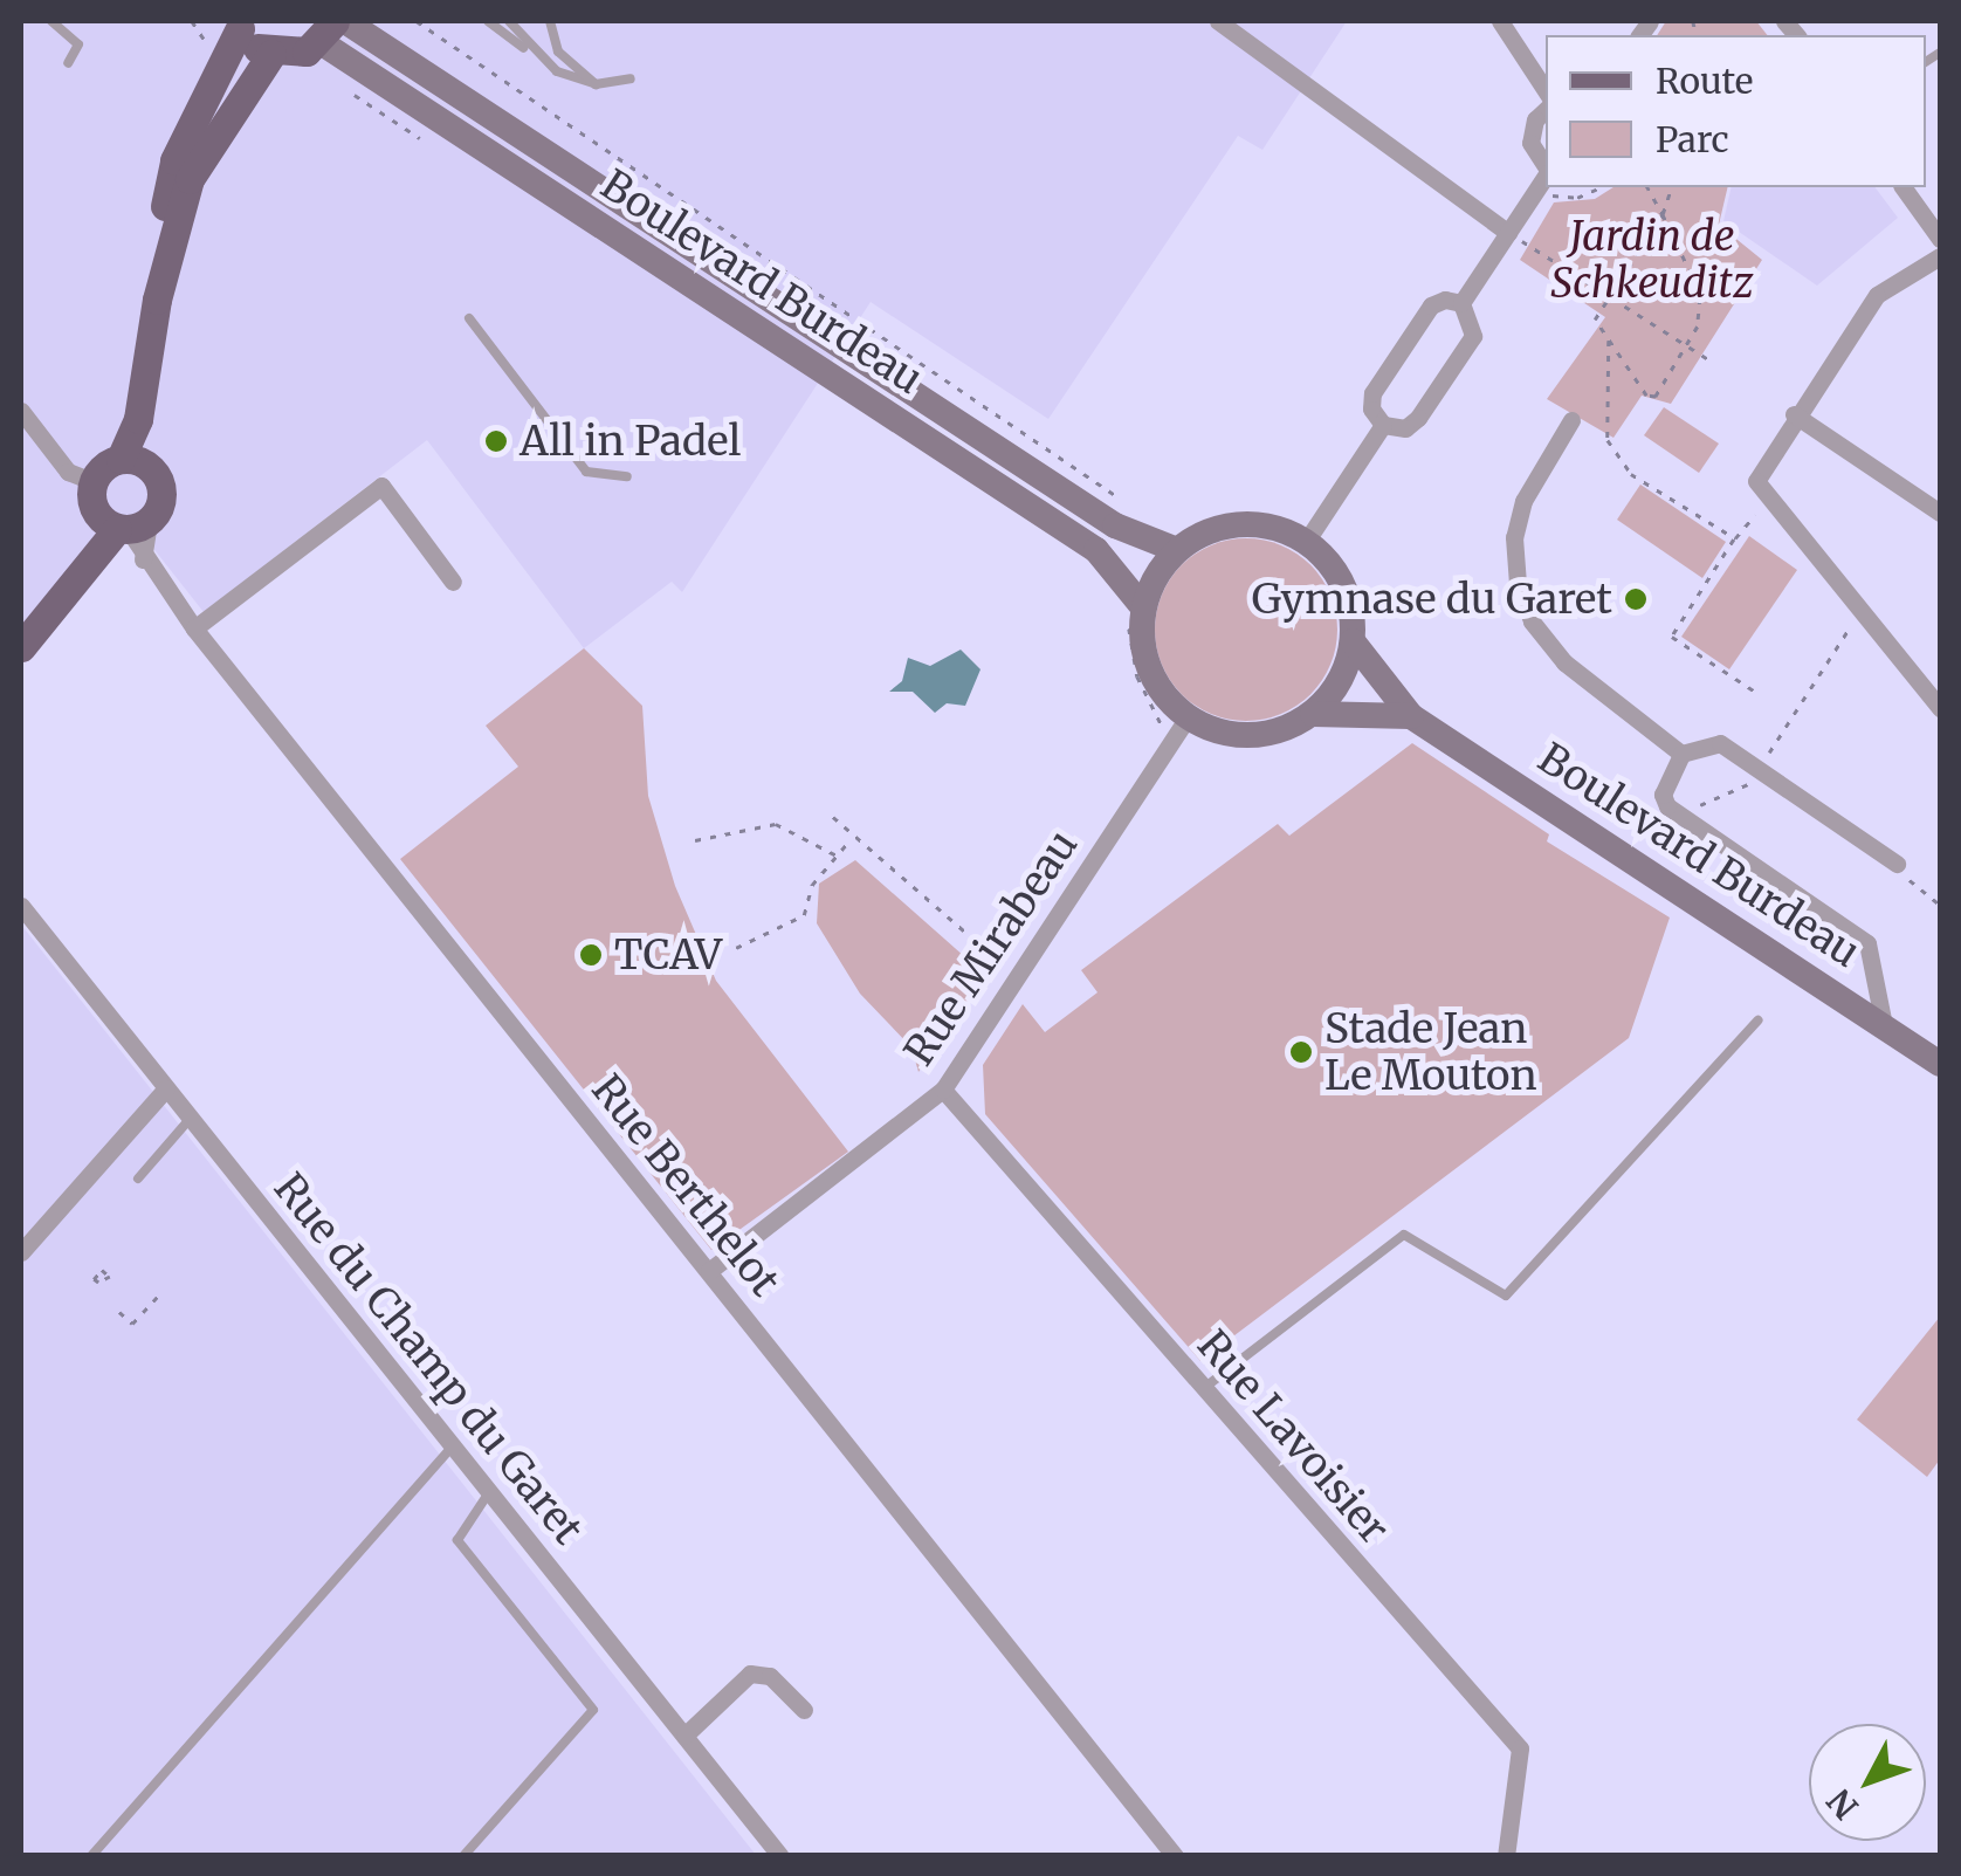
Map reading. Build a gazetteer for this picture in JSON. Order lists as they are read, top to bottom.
{
  "streets": {
    "main road": ["Boulevard Burdeau"],
    "street": [
      "Rue Mirabeau",
      "Rue Berthelot",
      "Rue du Champ du Garet",
      "Rue Lavoisier"
    ]
  },
  "crossings": [
    ["Boulevard Burdeau", "Rue Mirabeau"],
    ["Rue Mirabeau", "Rue Berthelot"],
    ["Rue Mirabeau", "Rue Lavoisier"]
  ],
  "parks": ["Jardin de Schkeuditz"],
  "places": [
    "All in Padel",
    "Gymnase du Garet",
    "TCAV",
    "Stade Jean Le Mouton"
  ],
  "legend": ["Route", "Parc"],
  "north": "bottom left"
}
